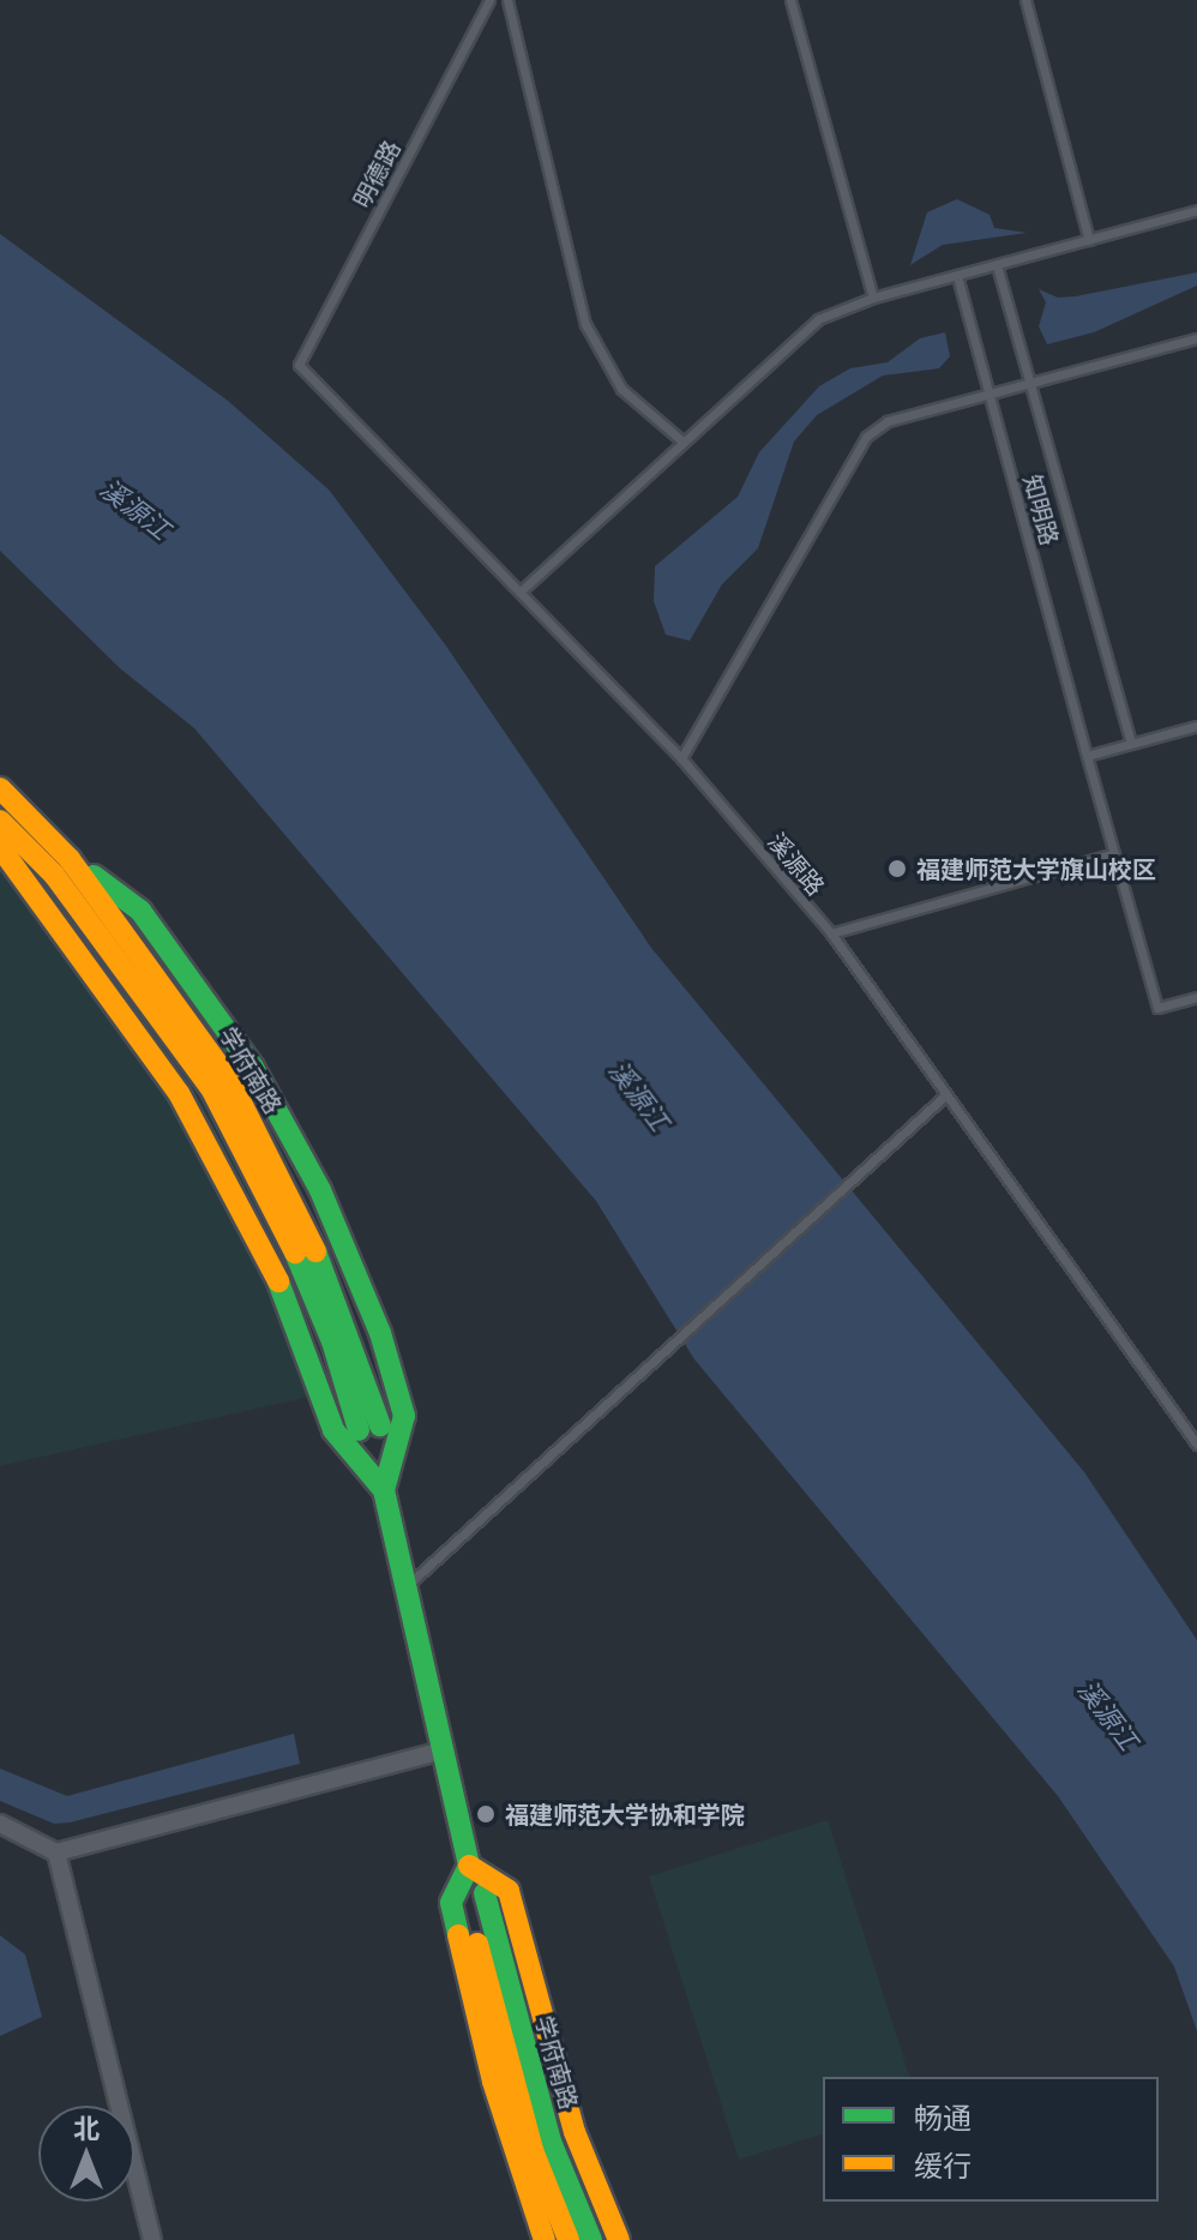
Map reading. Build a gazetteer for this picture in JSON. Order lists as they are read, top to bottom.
{
  "streets": {
    "main road": ["学府南路"],
    "lane": ["明德路", "知明路", "溪源路"]
  },
  "crossings": [
    ["明德路", "溪源路"]
  ],
  "water": ["溪源江"],
  "places": ["福建师范大学旗山校区", "福建师范大学协和学院"],
  "legend": ["畅通", "缓行"],
  "north": "top"
}
